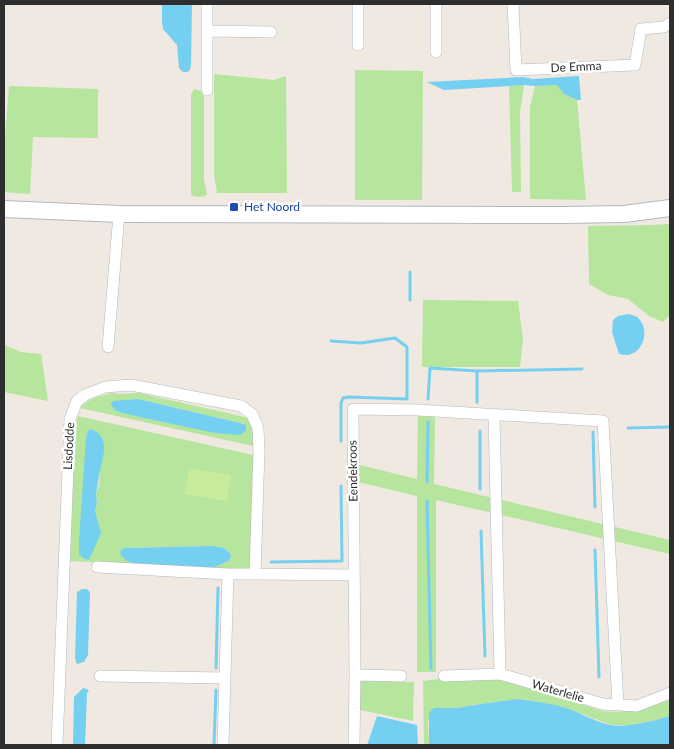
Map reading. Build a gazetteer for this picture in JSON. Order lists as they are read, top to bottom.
{
  "streets": {
    "street": [
      "De Emma",
      "Lisdodde",
      "Eendekroos",
      "Waterlelie"
    ]
  },
  "crossings": [
    ["Eendekroos", "Waterlelie"]
  ],
  "places": {
    "transit": ["Het Noord"]
  }
}
